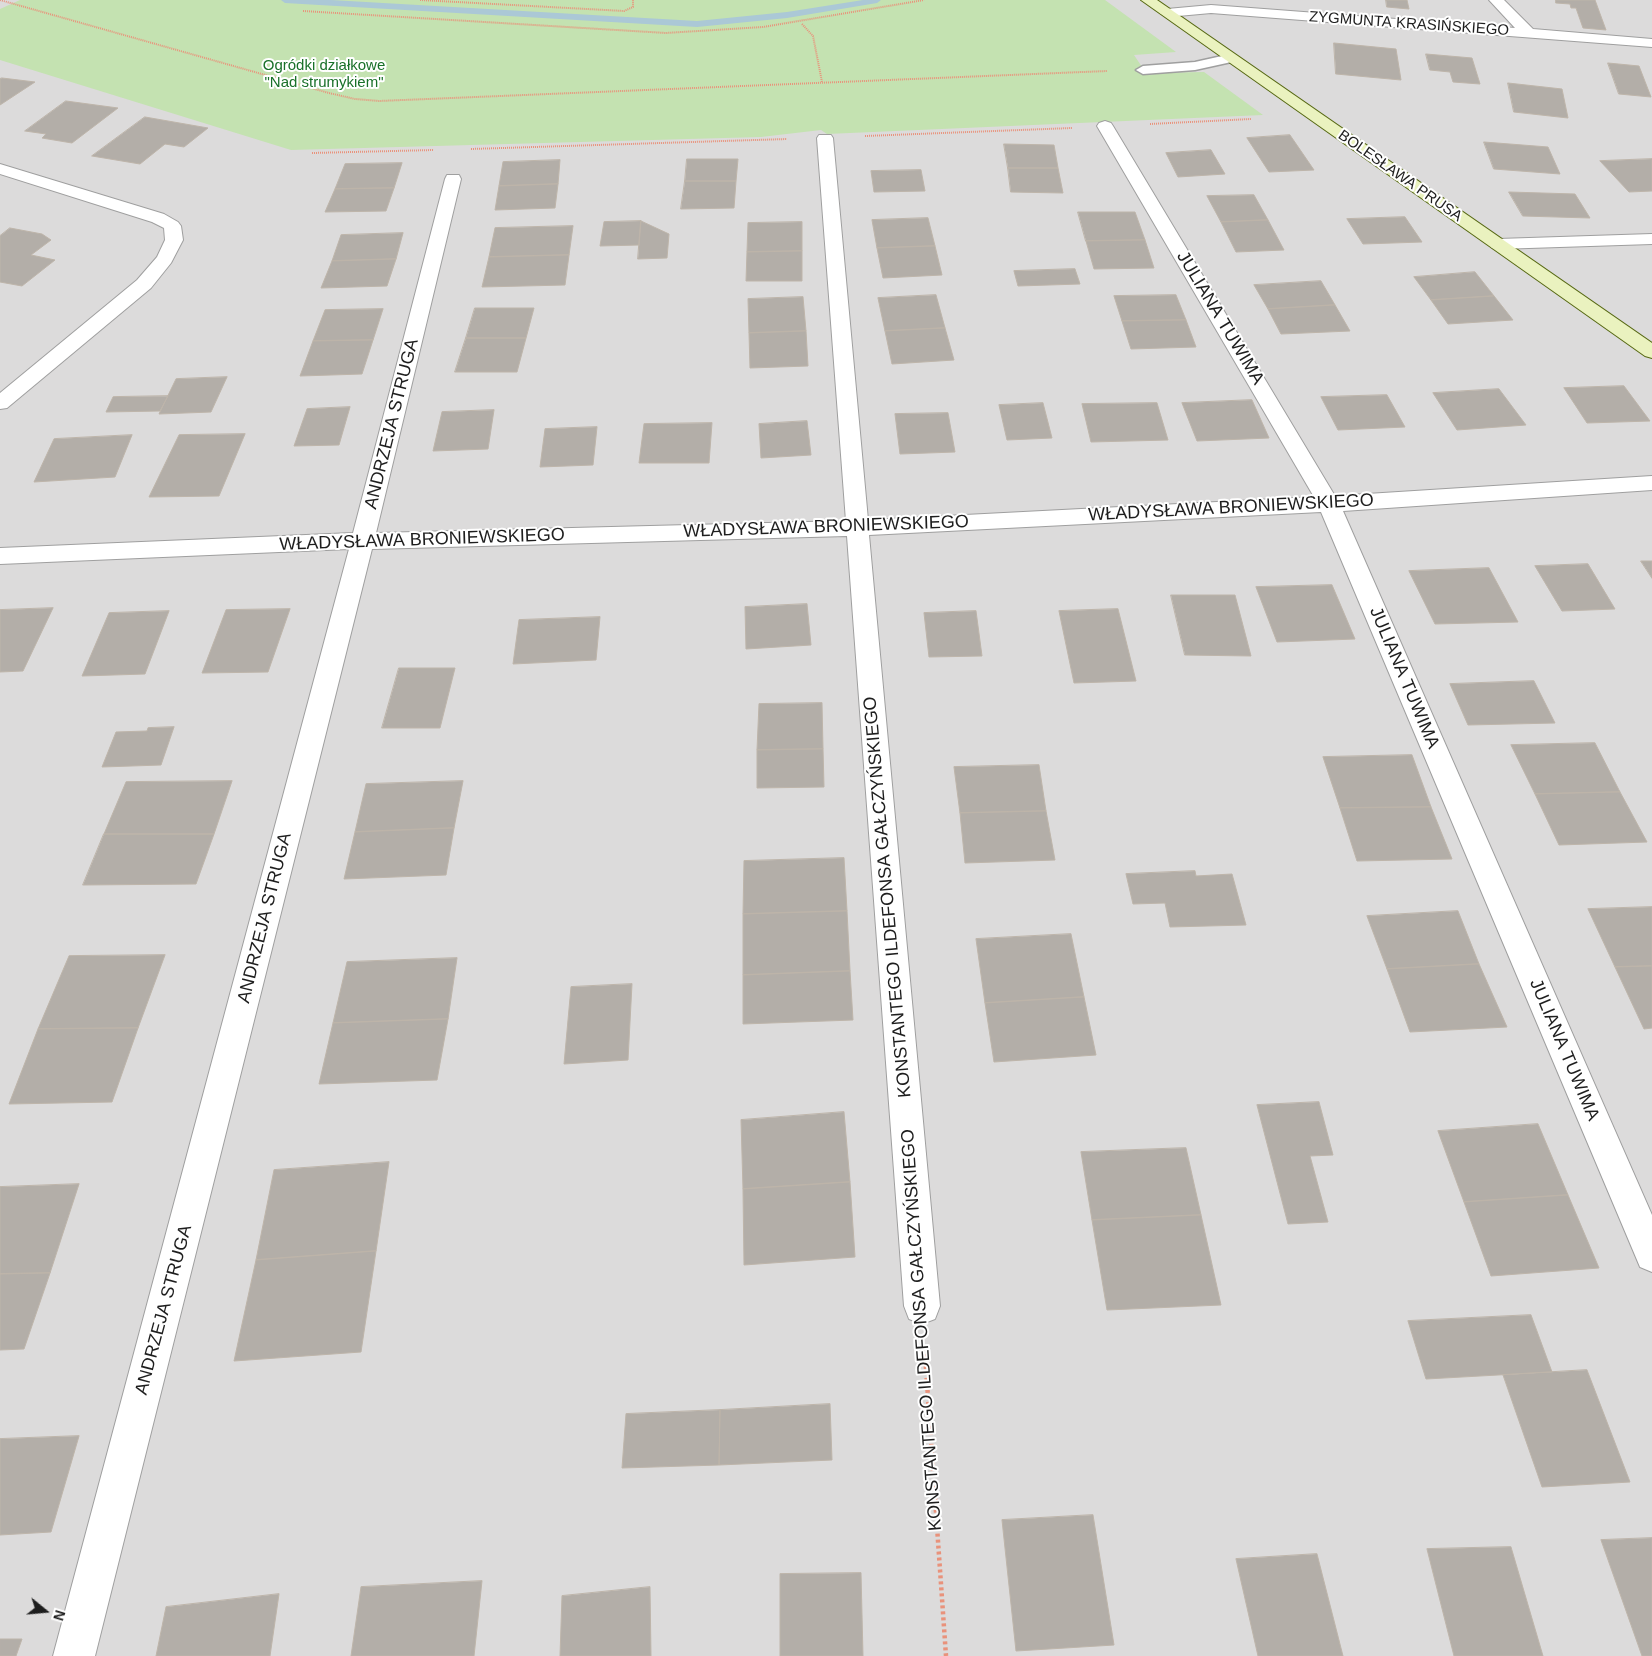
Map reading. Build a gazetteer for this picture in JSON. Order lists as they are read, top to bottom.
{
  "streets": {
    "street": [
      "ZYGMUNTA KRASIŃSKIEGO",
      "BOLESŁAWA PRUSA",
      "JULIANA TUWIMA",
      "ANDRZEJA STRUGA",
      "WŁADYSŁAWA BRONIEWSKIEGO",
      "KONSTANTEGO ILDEFONSA GAŁCZYŃSKIEGO"
    ]
  },
  "crossings": [
    ["ZYGMUNTA KRASIŃSKIEGO", "BOLESŁAWA PRUSA"],
    ["JULIANA TUWIMA", "WŁADYSŁAWA BRONIEWSKIEGO"],
    ["ANDRZEJA STRUGA", "WŁADYSŁAWA BRONIEWSKIEGO"],
    ["WŁADYSŁAWA BRONIEWSKIEGO", "KONSTANTEGO ILDEFONSA GAŁCZYŃSKIEGO"]
  ],
  "parks": ["Ogródki działkowe \"Nad strumykiem\""],
  "north": "right"
}
